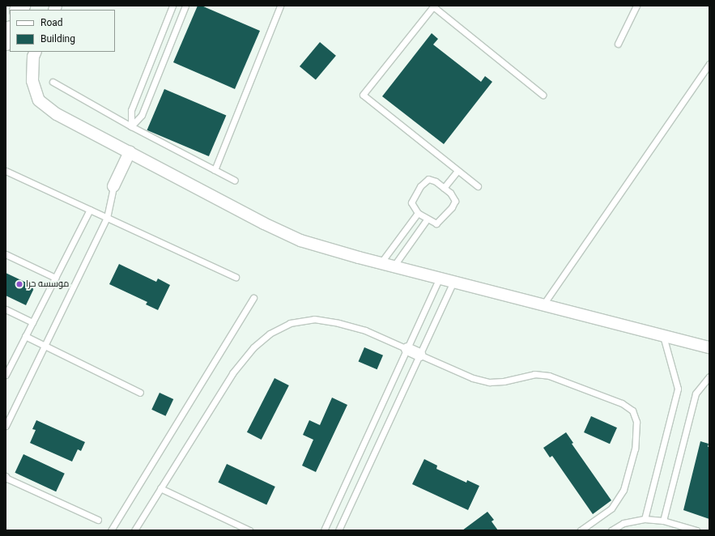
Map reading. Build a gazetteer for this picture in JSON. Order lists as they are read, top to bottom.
{
  "places": ["موسسه حرا"],
  "legend": ["Road", "Building"]
}
